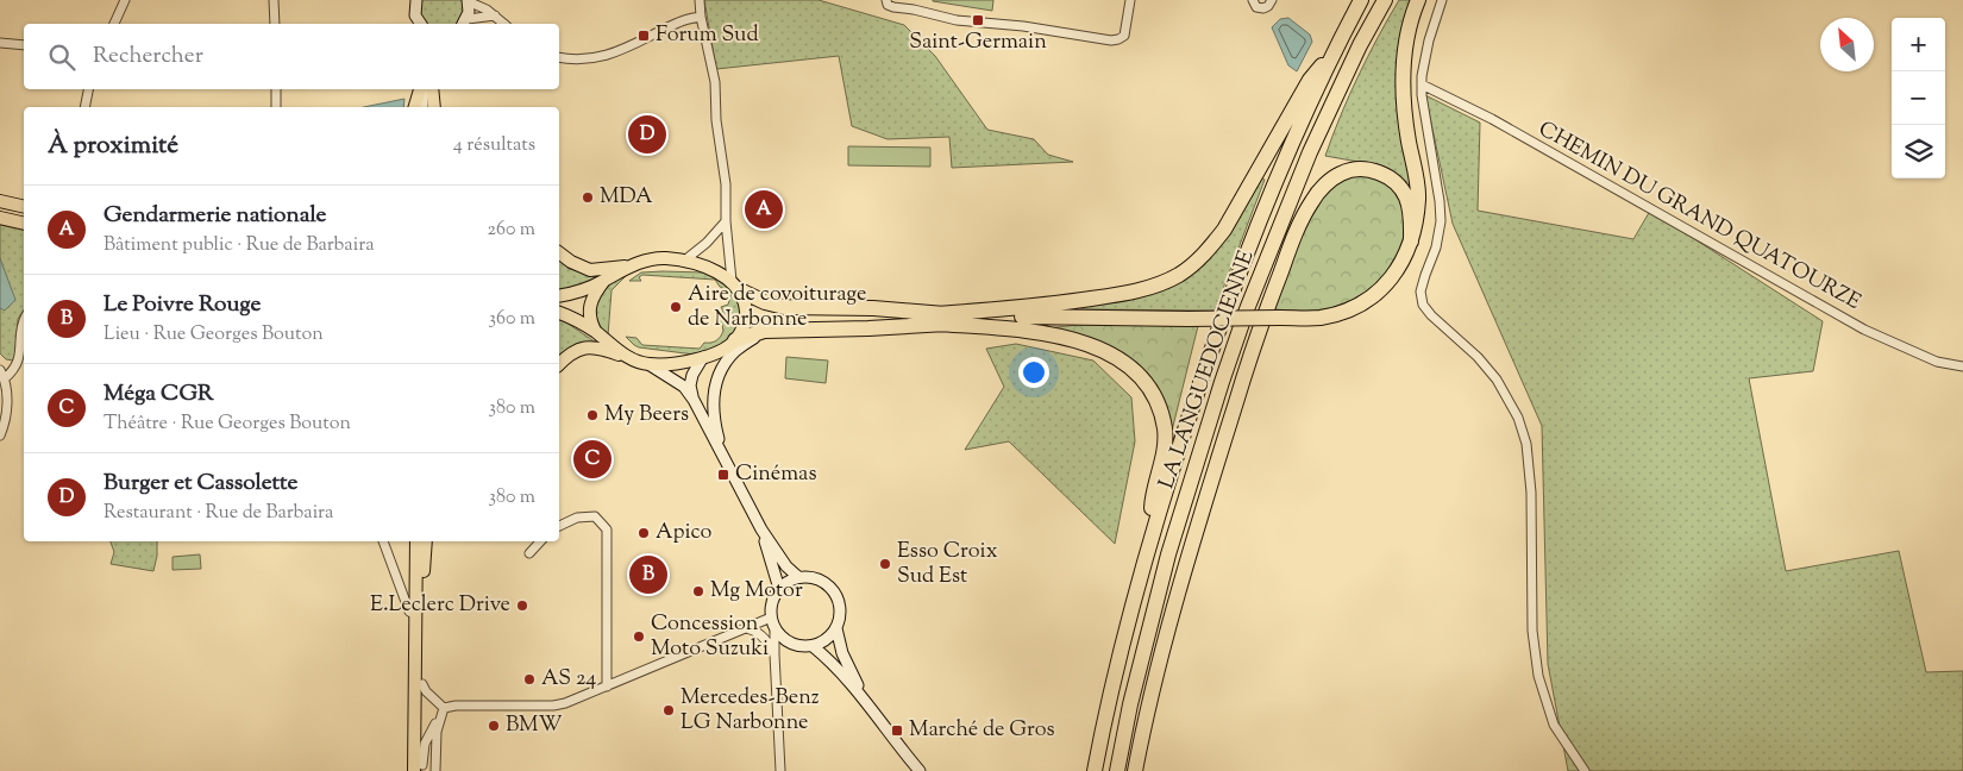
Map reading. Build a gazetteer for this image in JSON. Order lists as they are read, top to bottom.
{
  "streets": {
    "highway": ["LA LANGUEDOCIENNE"],
    "street": ["CHEMIN DU GRAND QUATOURZE"]
  },
  "places": {
    "transit": [
      "Saint-Germain",
      "Forum Sud",
      "Cinémas",
      "Marché de Gros"
    ],
    "other": [
      "MDA",
      "Aire de covoiturage de Narbonne",
      "My Beers",
      "Apico",
      "Esso Croix Sud Est",
      "Mg Motor",
      "E.Leclerc Drive",
      "Concession Moto Suzuki",
      "AS 24",
      "Mercedes-Benz LG Narbonne",
      "BMW"
    ]
  },
  "north": "top left",
  "page": {
    "map_buttons": ["+", "−"],
    "search": "Rechercher",
    "heading": ["À proximité", "4 résultats"],
    "pins": [
      "D",
      "A",
      "C",
      "B"
    ],
    "list": [
      {
        "mark": "A",
        "name": "Gendarmerie nationale",
        "note": "Bâtiment public · Rue de Barbaira",
        "value": "260 m"
      },
      {
        "mark": "B",
        "name": "Le Poivre Rouge",
        "note": "Lieu · Rue Georges Bouton",
        "value": "360 m"
      },
      {
        "mark": "C",
        "name": "Méga CGR",
        "note": "Théâtre · Rue Georges Bouton",
        "value": "380 m"
      },
      {
        "mark": "D",
        "name": "Burger et Cassolette",
        "note": "Restaurant · Rue de Barbaira",
        "value": "380 m"
      }
    ]
  }
}
